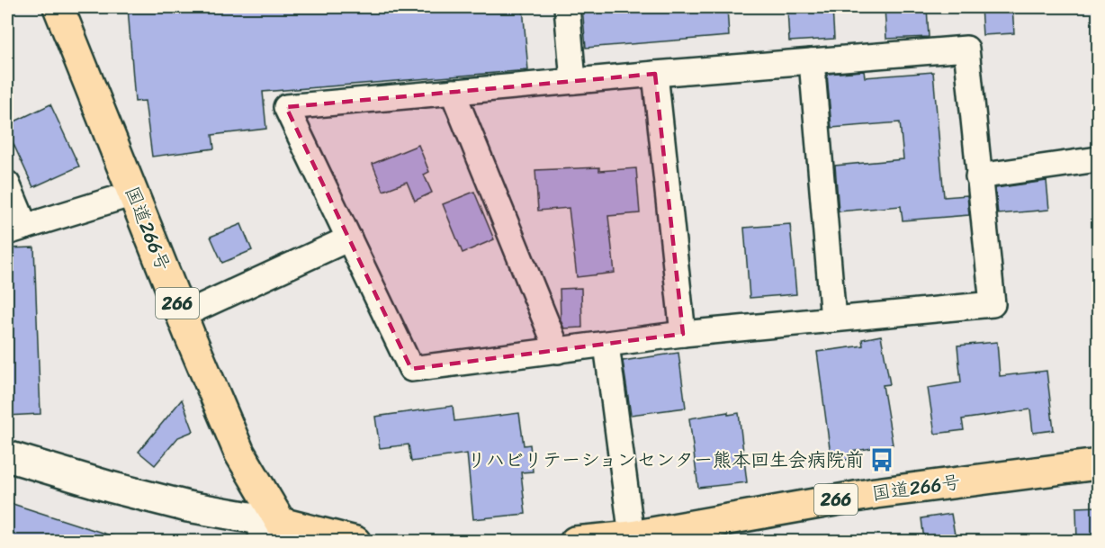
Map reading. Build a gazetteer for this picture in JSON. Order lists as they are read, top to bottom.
{
  "streets": {
    "highway": ["国道266号", "266"]
  },
  "places": {
    "bus stop": ["リハビリテーションセンター熊本回生会病院前"]
  }
}
